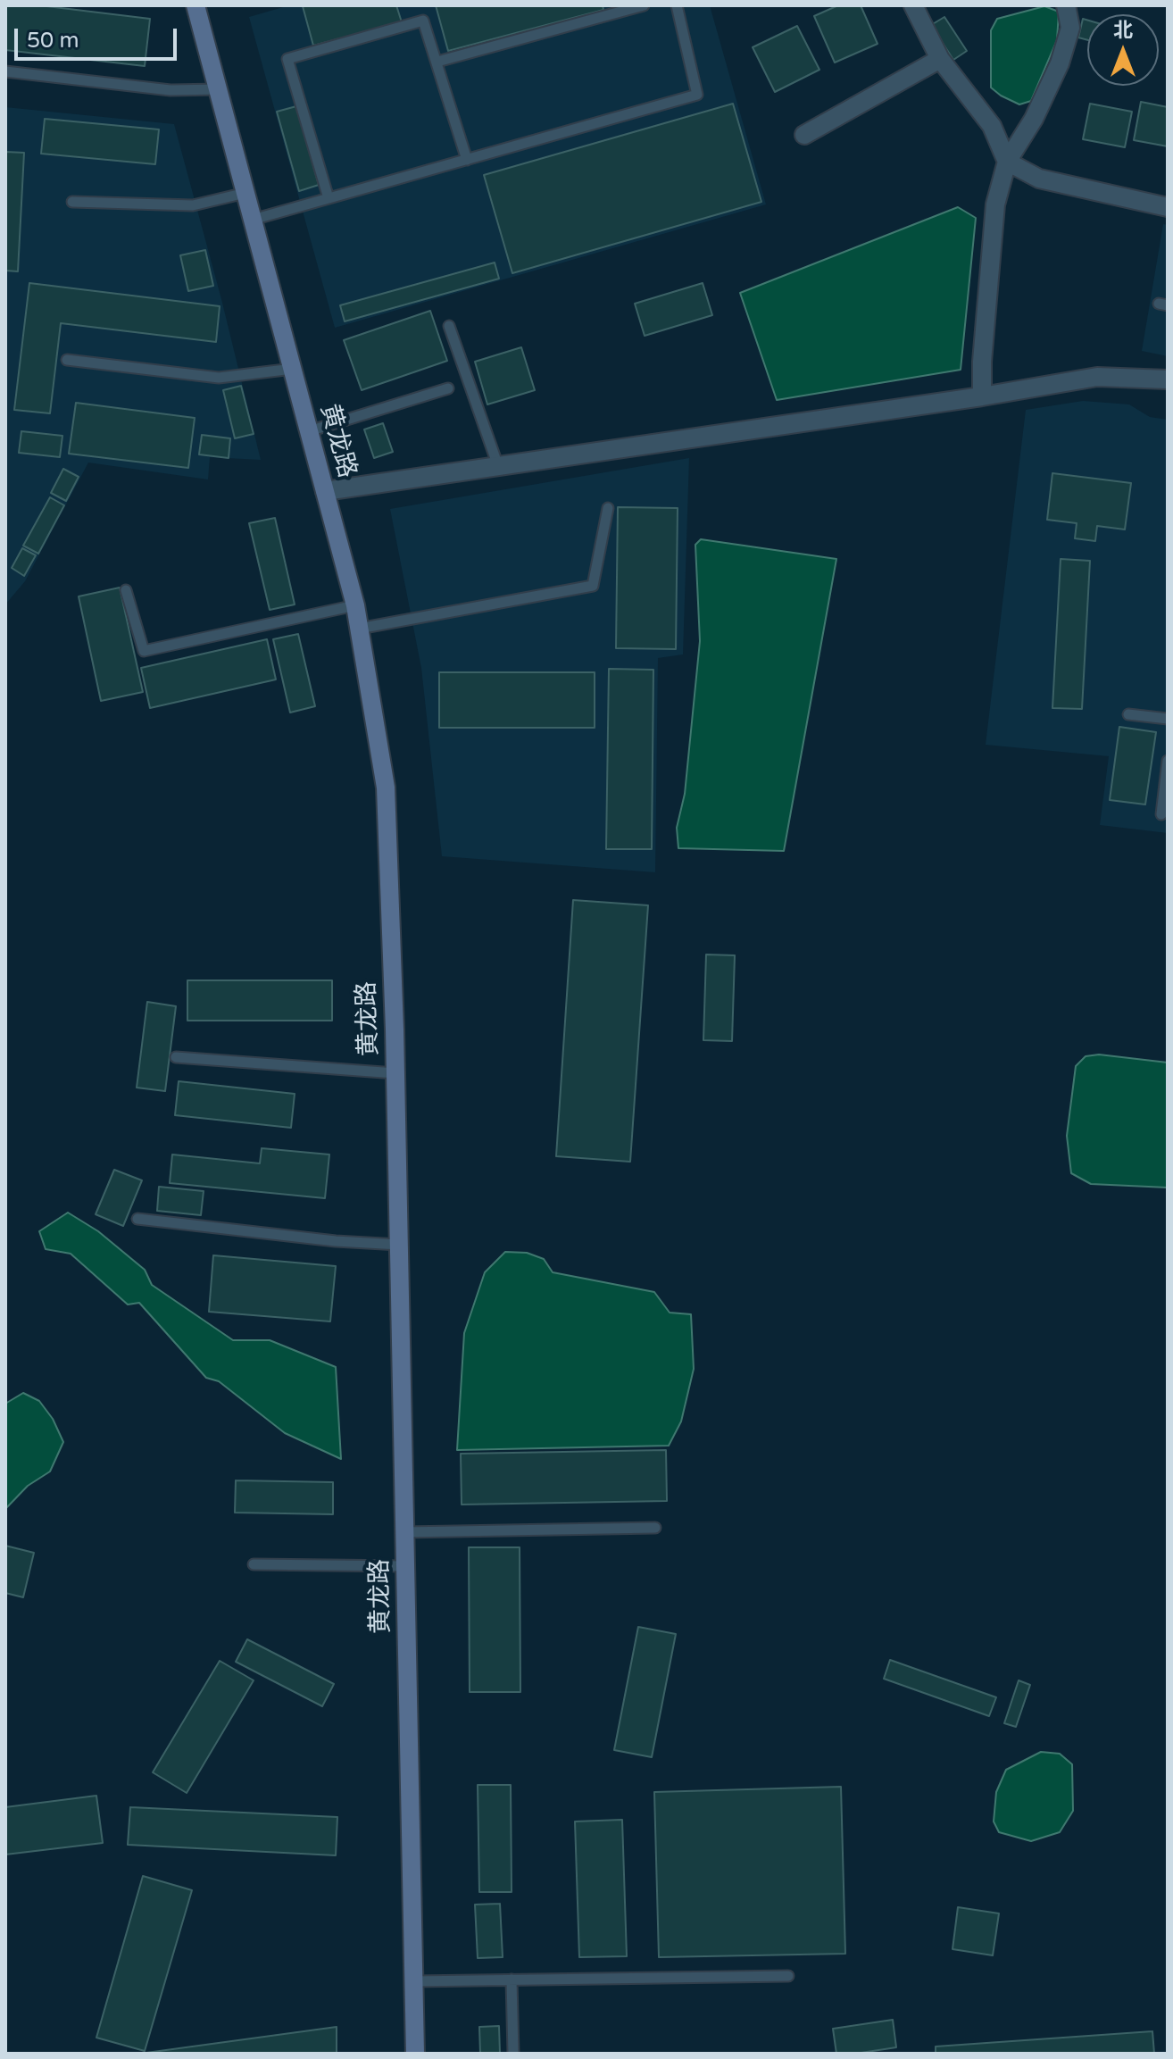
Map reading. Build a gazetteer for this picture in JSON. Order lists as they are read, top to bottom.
{
  "streets": {
    "main road": ["黄龙路"]
  },
  "scale_bar": "50 m",
  "north": "top"
}
